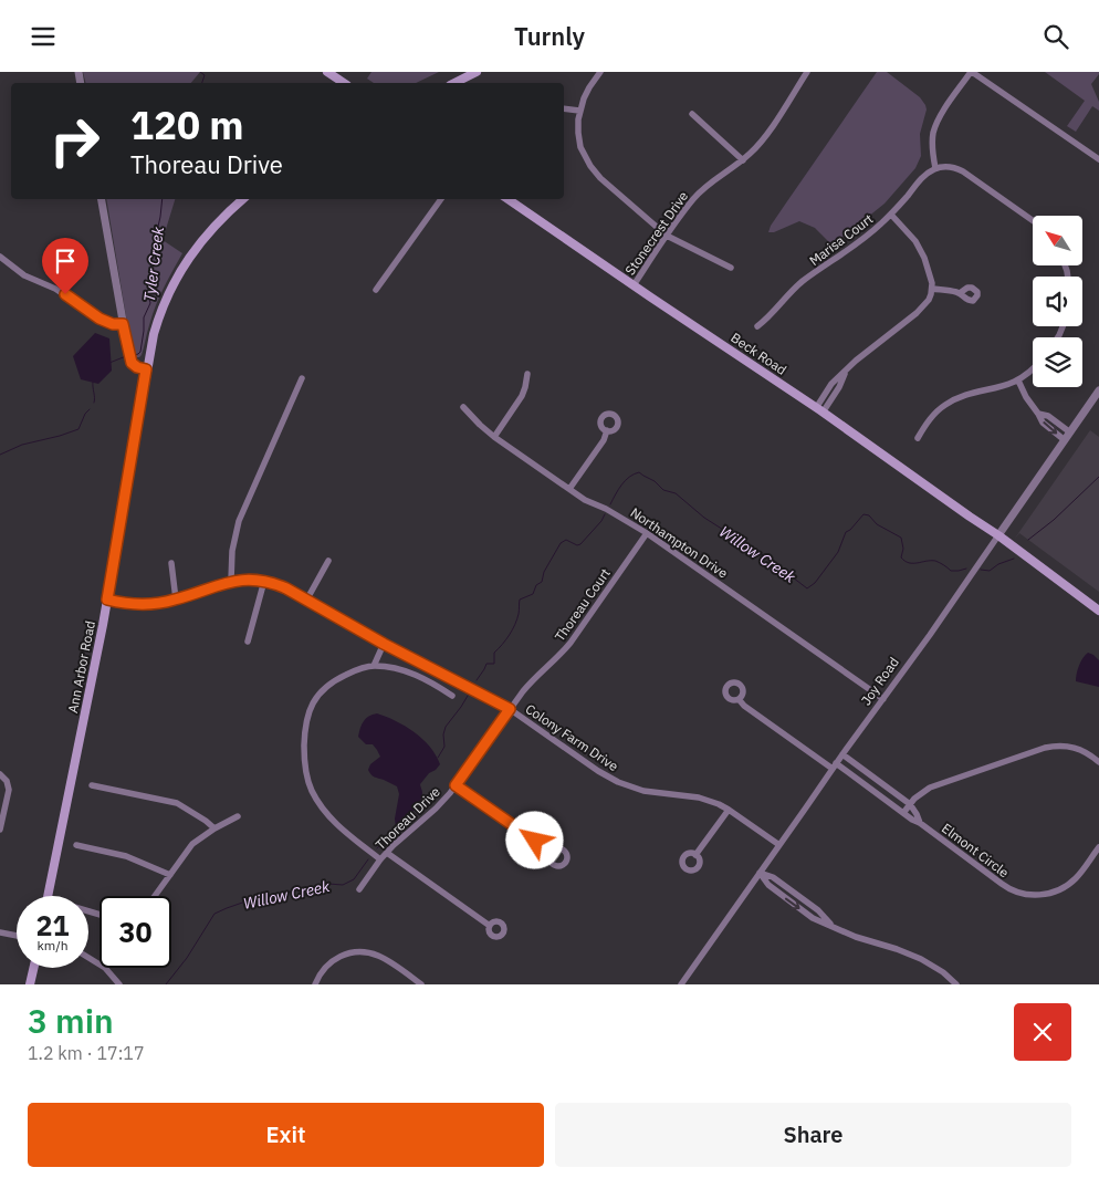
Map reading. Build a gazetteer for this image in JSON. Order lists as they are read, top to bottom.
{
  "streets": {
    "main road": ["Beck Road", "Ann Arbor Road"],
    "street": [
      "Stonecrest Drive",
      "Marisa Court",
      "Northampton Drive",
      "Thoreau Court",
      "Joy Road",
      "Colony Farm Drive",
      "Thoreau Drive",
      "Elmont Circle"
    ]
  },
  "crossings": [
    ["Stonecrest Drive", "Beck Road"],
    ["Beck Road", "Joy Road"],
    ["Northampton Drive", "Thoreau Court"],
    ["Northampton Drive", "Joy Road"],
    ["Thoreau Court", "Colony Farm Drive"],
    ["Thoreau Court", "Thoreau Drive"],
    ["Ann Arbor Road", "Colony Farm Drive"],
    ["Joy Road", "Colony Farm Drive"],
    ["Joy Road", "Elmont Circle"],
    ["Colony Farm Drive", "Thoreau Drive"]
  ],
  "water": ["Tyler Creek", "Willow Creek"],
  "north": "top left",
  "page": {
    "header": "Turnly",
    "turn": ["120 m", "Thoreau Drive"],
    "speed": "21 km/h",
    "limit": "30",
    "heading": ["3 min", "1.2 km · 17:17"],
    "buttons": ["Exit", "Share"]
  }
}
